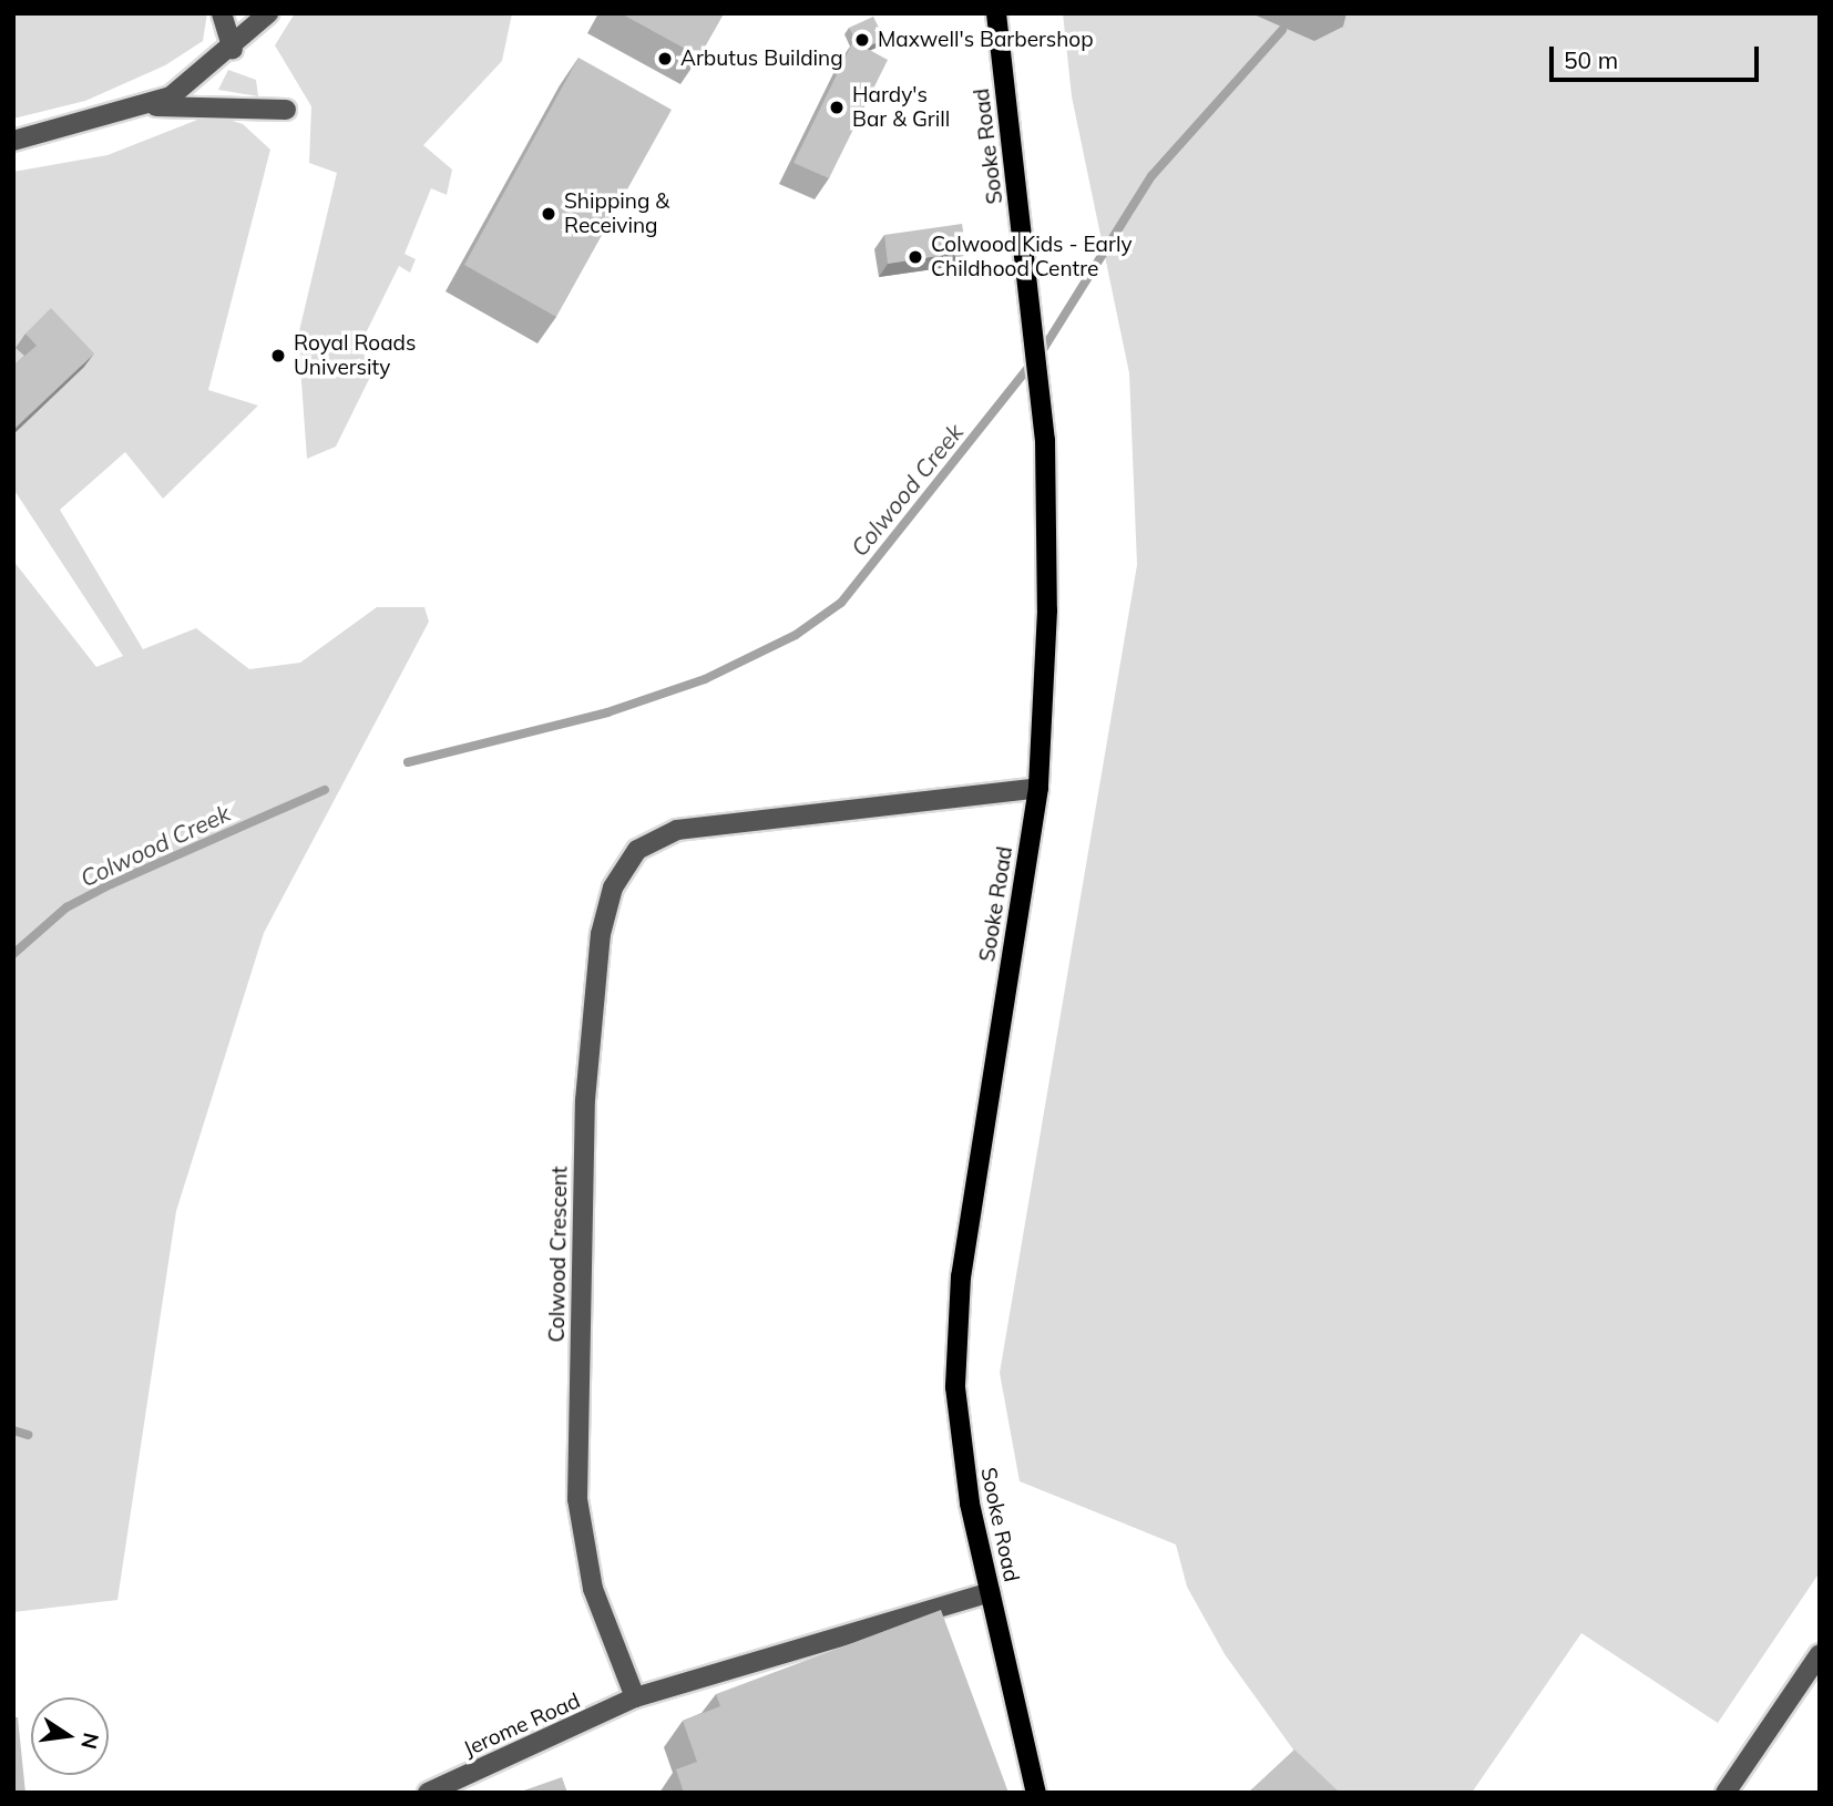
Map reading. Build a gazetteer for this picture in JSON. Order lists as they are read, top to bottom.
{
  "streets": {
    "main road": ["Sooke Road"],
    "street": ["Colwood Crescent", "Jerome Road"]
  },
  "crossings": [
    ["Sooke Road", "Colwood Crescent"],
    ["Colwood Crescent", "Jerome Road"]
  ],
  "water": ["Colwood Creek"],
  "places": [
    "Maxwell's Barbershop",
    "Arbutus Building",
    "Hardy's Bar & Grill",
    "Shipping & Receiving",
    "Colwood Kids - Early Childhood Centre",
    "Royal Roads University"
  ],
  "scale_bar": "50 m",
  "north": "right"
}
